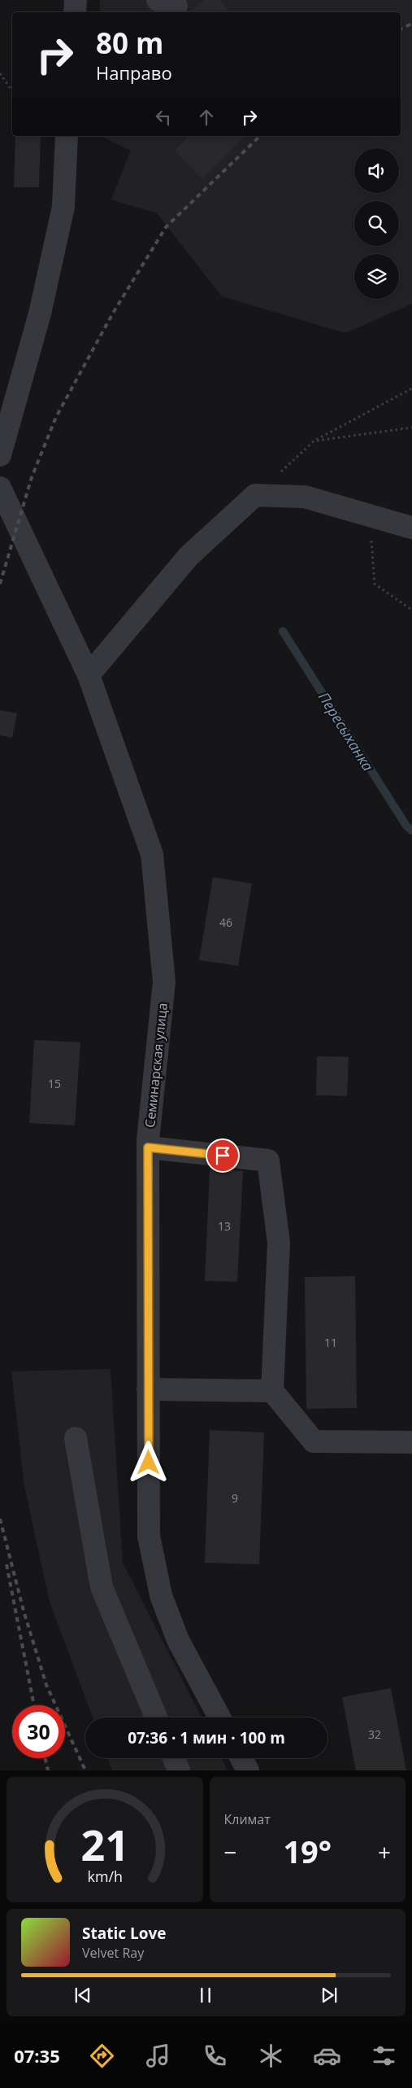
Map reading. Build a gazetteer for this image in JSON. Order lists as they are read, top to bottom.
{
  "streets": {
    "street": ["Семинарская улица"]
  },
  "water": ["Пересыханка"],
  "house_numbers": [
    "46",
    "15",
    "13",
    "11",
    "9",
    "32"
  ],
  "page": {
    "turn": ["80 m", "Направо"],
    "limit": "30",
    "trip": "07:36 · 1 мин · 100 m",
    "tile": "Климат",
    "heat": ["−", "19°", "+"],
    "song": ["Static Love", "Velvet Ray"],
    "tabs": "07:35",
    "gauge": ["21", "km/h"]
  }
}
